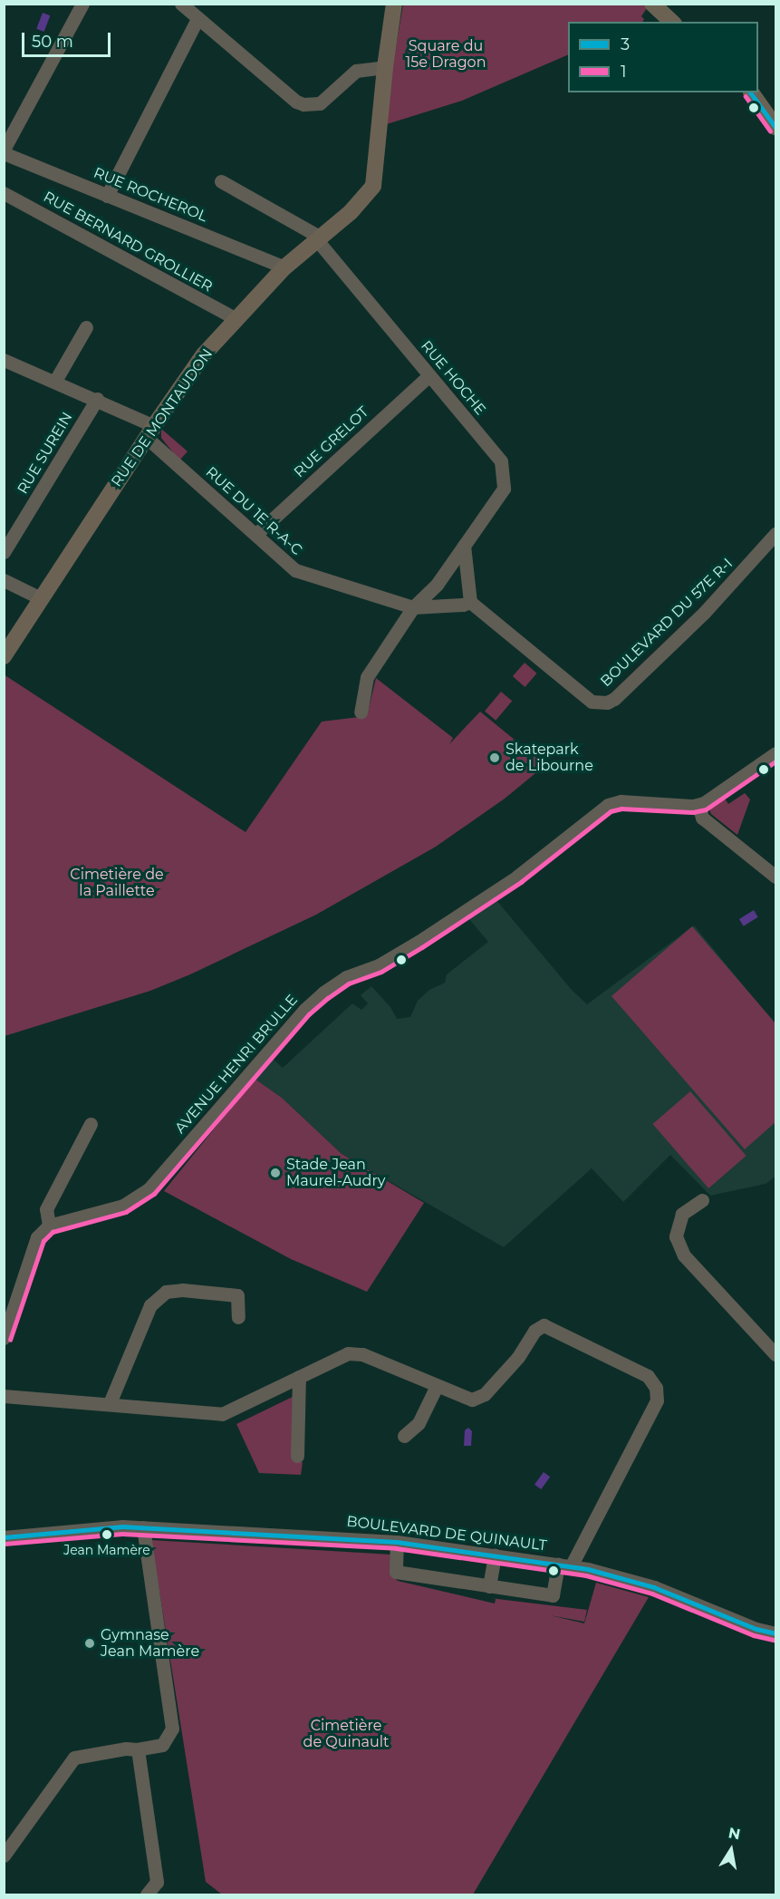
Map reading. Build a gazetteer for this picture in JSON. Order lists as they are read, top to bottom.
{
  "streets": {
    "main road": ["RUE DE MONTAUDON"],
    "street": [
      "RUE ROCHEROL",
      "RUE BERNARD GROLLIER",
      "RUE HOCHE",
      "RUE GRELOT",
      "RUE SUREIN",
      "RUE DU 1E R-A-C",
      "BOULEVARD DU 57E R-I",
      "AVENUE HENRI BRULLE",
      "BOULEVARD DE QUINAULT"
    ]
  },
  "crossings": [
    ["RUE ROCHEROL", "RUE DE MONTAUDON"],
    ["RUE BERNARD GROLLIER", "RUE DE MONTAUDON"],
    ["RUE HOCHE", "RUE DE MONTAUDON"],
    ["RUE HOCHE", "RUE GRELOT"],
    ["RUE HOCHE", "RUE DU 1E R-A-C"],
    ["RUE DE MONTAUDON", "RUE DU 1E R-A-C"],
    ["RUE GRELOT", "RUE DU 1E R-A-C"],
    ["RUE SUREIN", "RUE DU 1E R-A-C"],
    ["RUE DU 1E R-A-C", "BOULEVARD DU 57E R-I"]
  ],
  "parks": ["Square du 15e Dragon", "Cimetière de la Paillette", "Cimetière de Quinault"],
  "places": [
    "Skatepark de Libourne",
    "Stade Jean Maurel-Audry",
    "Jean Mamère",
    "Gymnase Jean Mamère"
  ],
  "lines": ["transit line 3", "transit line 1"],
  "legend": ["3", "1"],
  "scale_bar": "50 m",
  "north": "top"
}
